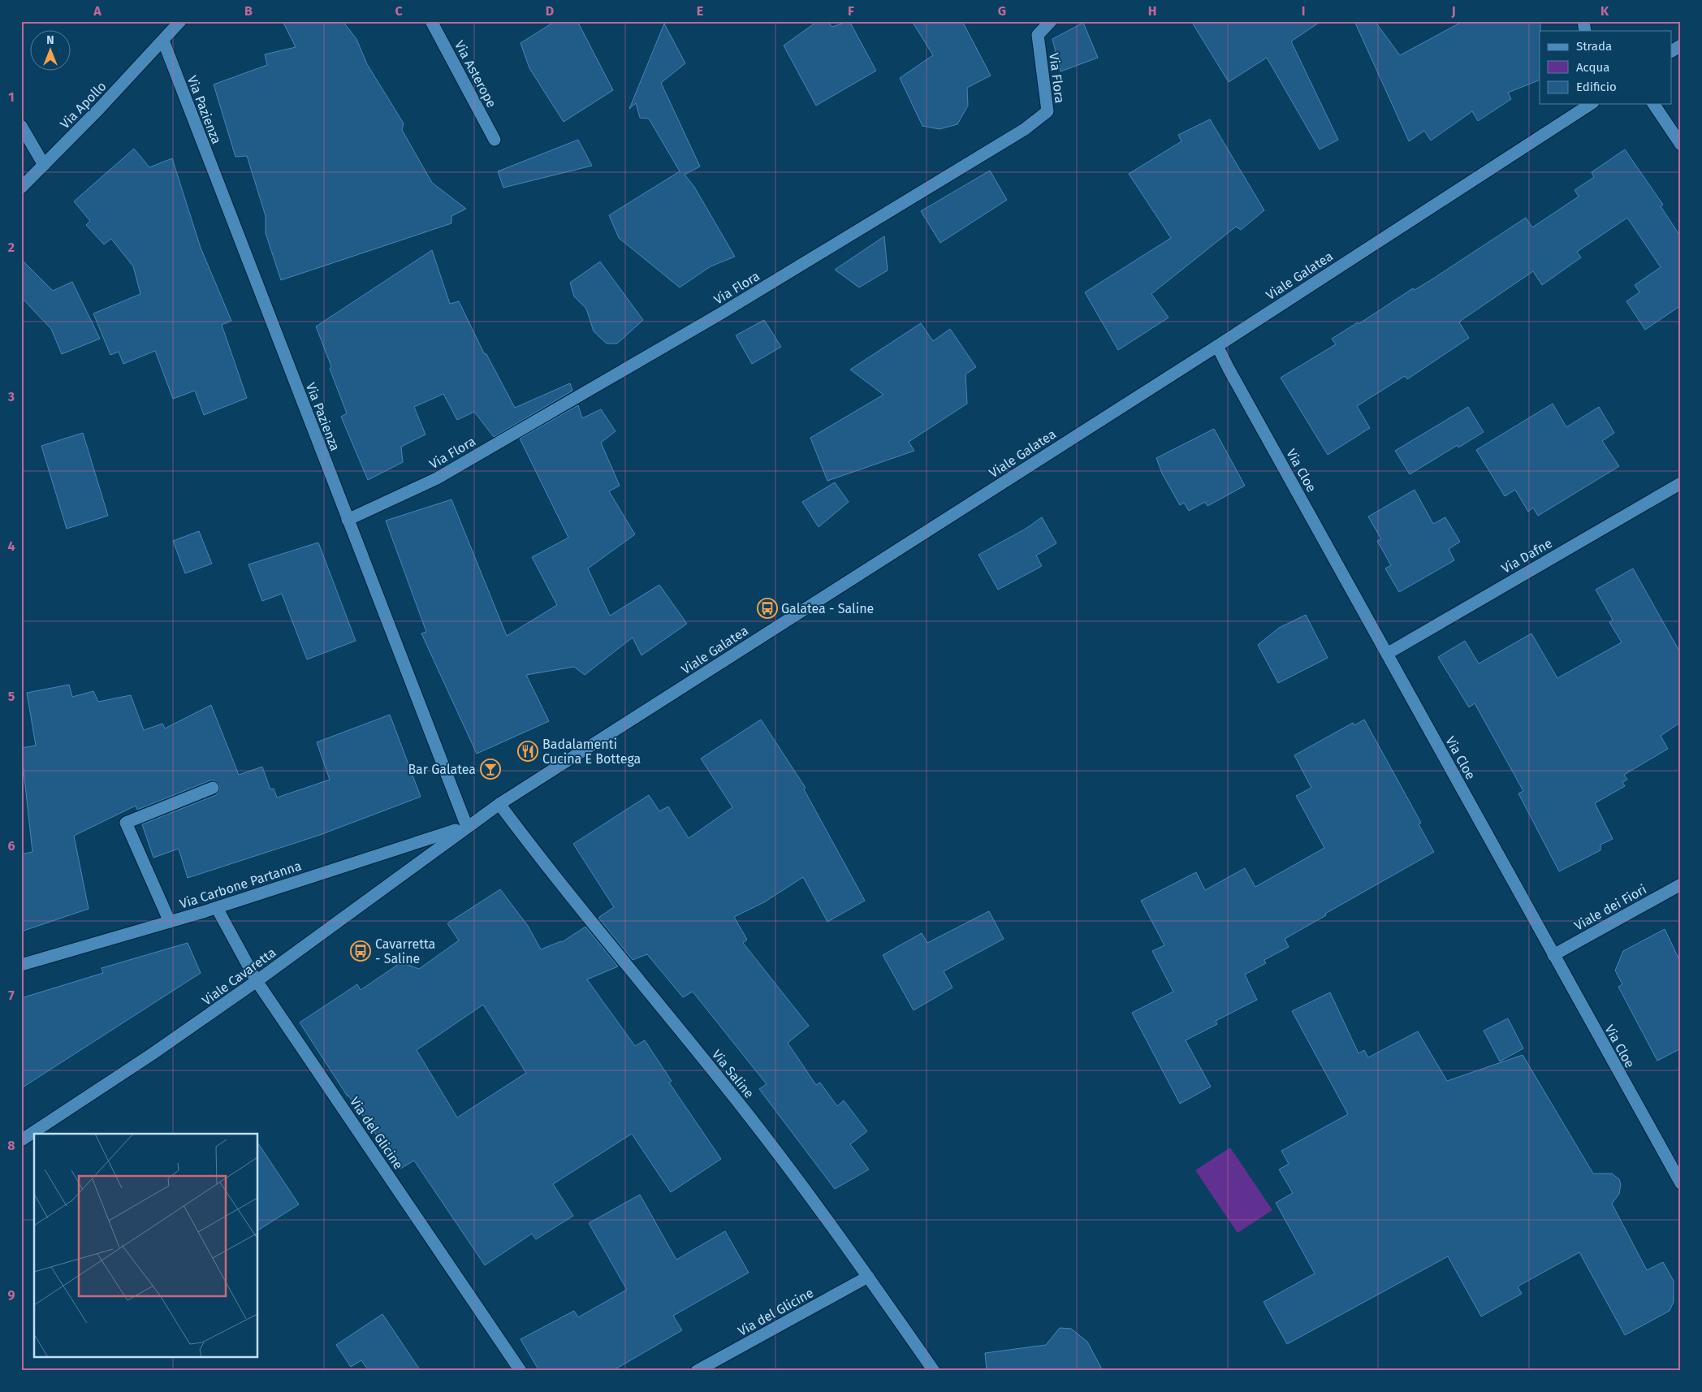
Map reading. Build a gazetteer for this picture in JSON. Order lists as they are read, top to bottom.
{
  "streets": {
    "street": [
      "Via Asterope",
      "Via Flora",
      "Via Apollo",
      "Via Pazienza",
      "Viale Galatea",
      "Via Cloe",
      "Via Dafne",
      "Via Carbone Partanna",
      "Viale dei Fiori",
      "Viale Cavaretta",
      "Via Saline",
      "Via del Glicine"
    ]
  },
  "crossings": [
    ["Via Flora", "Via Pazienza"],
    ["Via Apollo", "Via Pazienza"],
    ["Via Pazienza", "Viale Galatea"],
    ["Via Pazienza", "Via Carbone Partanna"],
    ["Via Pazienza", "Viale Cavaretta"],
    ["Viale Galatea", "Via Cloe"],
    ["Viale Galatea", "Via Carbone Partanna"],
    ["Viale Galatea", "Viale Cavaretta"],
    ["Viale Galatea", "Via Saline"],
    ["Via Cloe", "Via Dafne"],
    ["Via Cloe", "Viale dei Fiori"],
    ["Via Carbone Partanna", "Viale Cavaretta"],
    ["Via Carbone Partanna", "Via del Glicine"],
    ["Viale Cavaretta", "Via del Glicine"],
    ["Via Saline", "Via del Glicine"]
  ],
  "places": {
    "bus stop": ["Galatea - Saline", "Cavarretta - Saline"],
    "restaurant": ["Badalamenti Cucina E Bottega"],
    "bar": ["Bar Galatea"]
  },
  "legend": ["Strada", "Acqua", "Edificio"],
  "north": "top",
  "grid": {
    "columns": [
      "A",
      "B",
      "C",
      "D",
      "E",
      "F",
      "G",
      "H",
      "I",
      "J",
      "K"
    ],
    "rows": [
      "1",
      "2",
      "3",
      "4",
      "5",
      "6",
      "7",
      "8",
      "9"
    ]
  }
}
